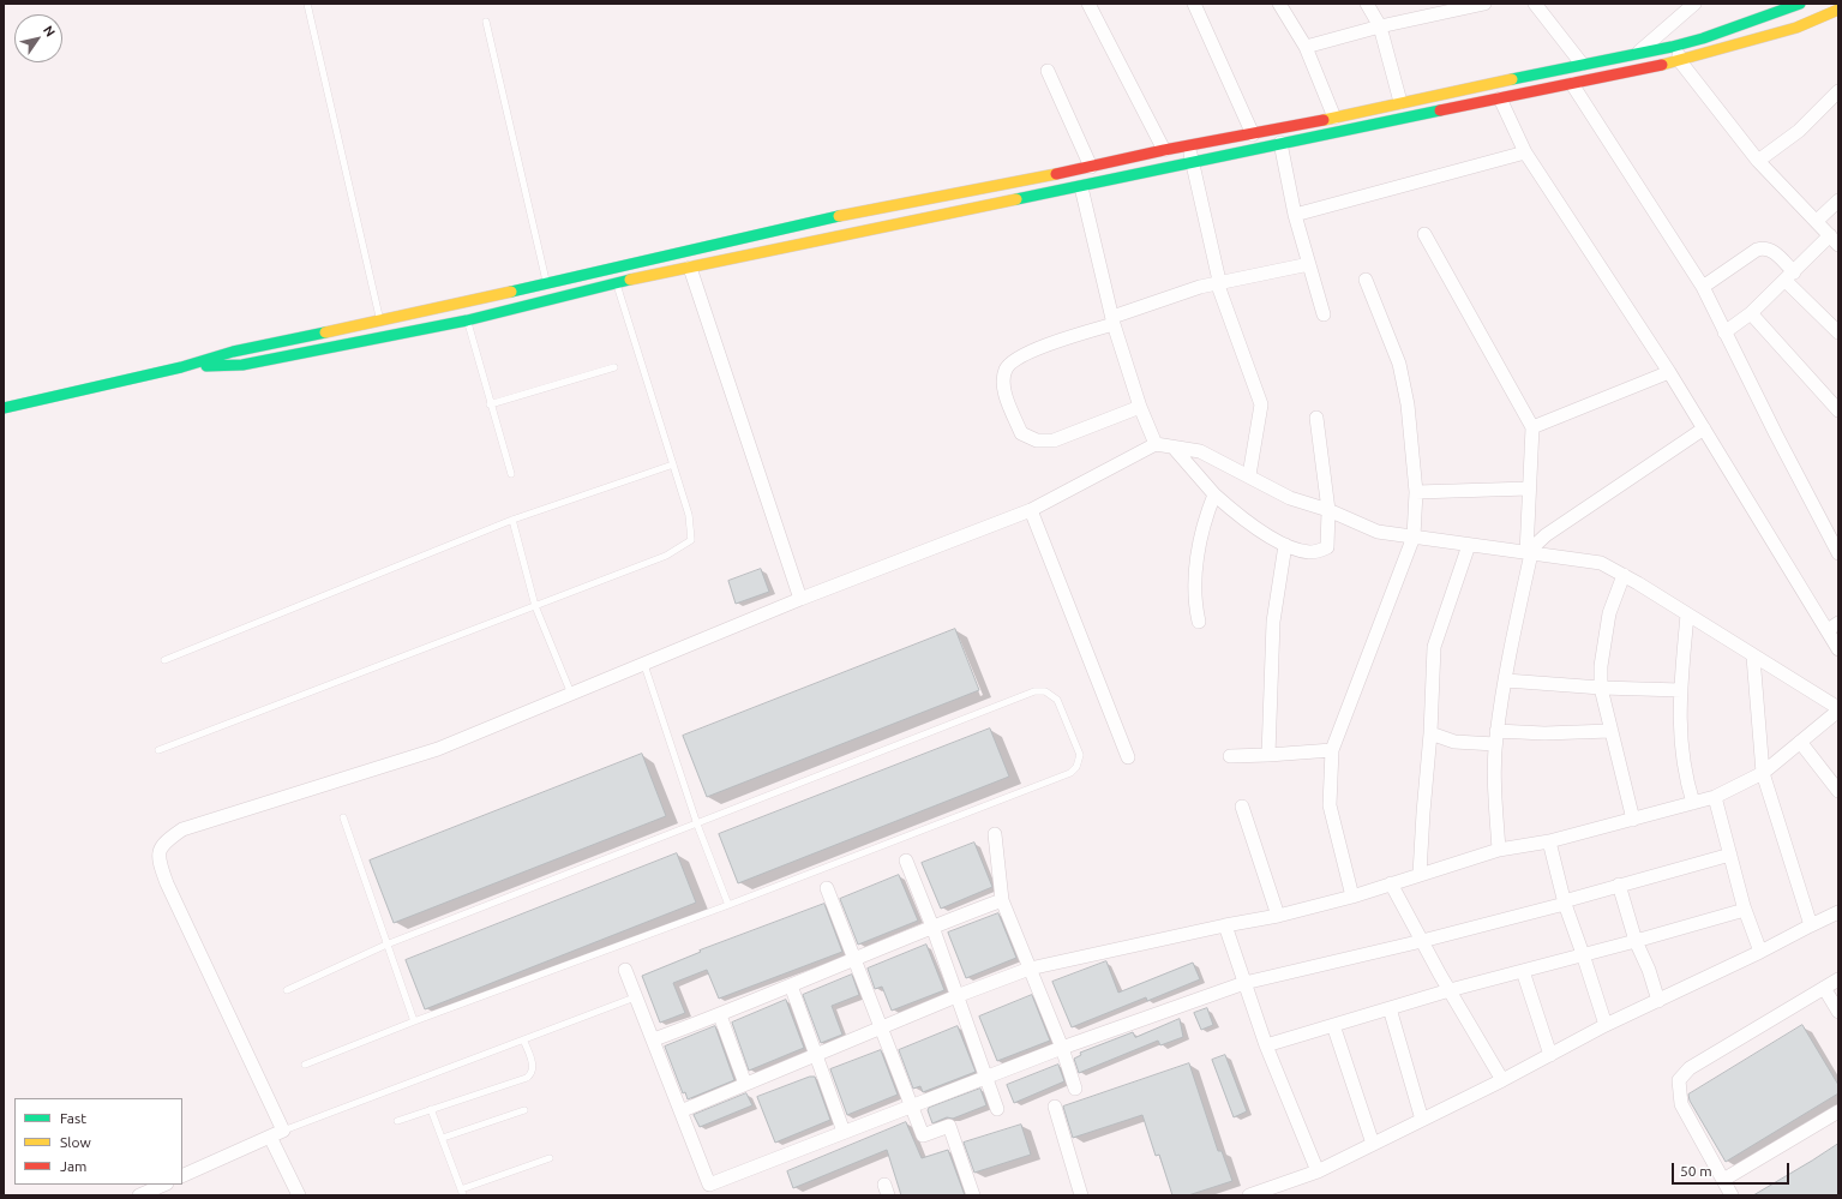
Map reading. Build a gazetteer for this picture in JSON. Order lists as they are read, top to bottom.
{
  "legend": ["Fast", "Slow", "Jam"],
  "scale_bar": "50 m",
  "north": "top right"
}
